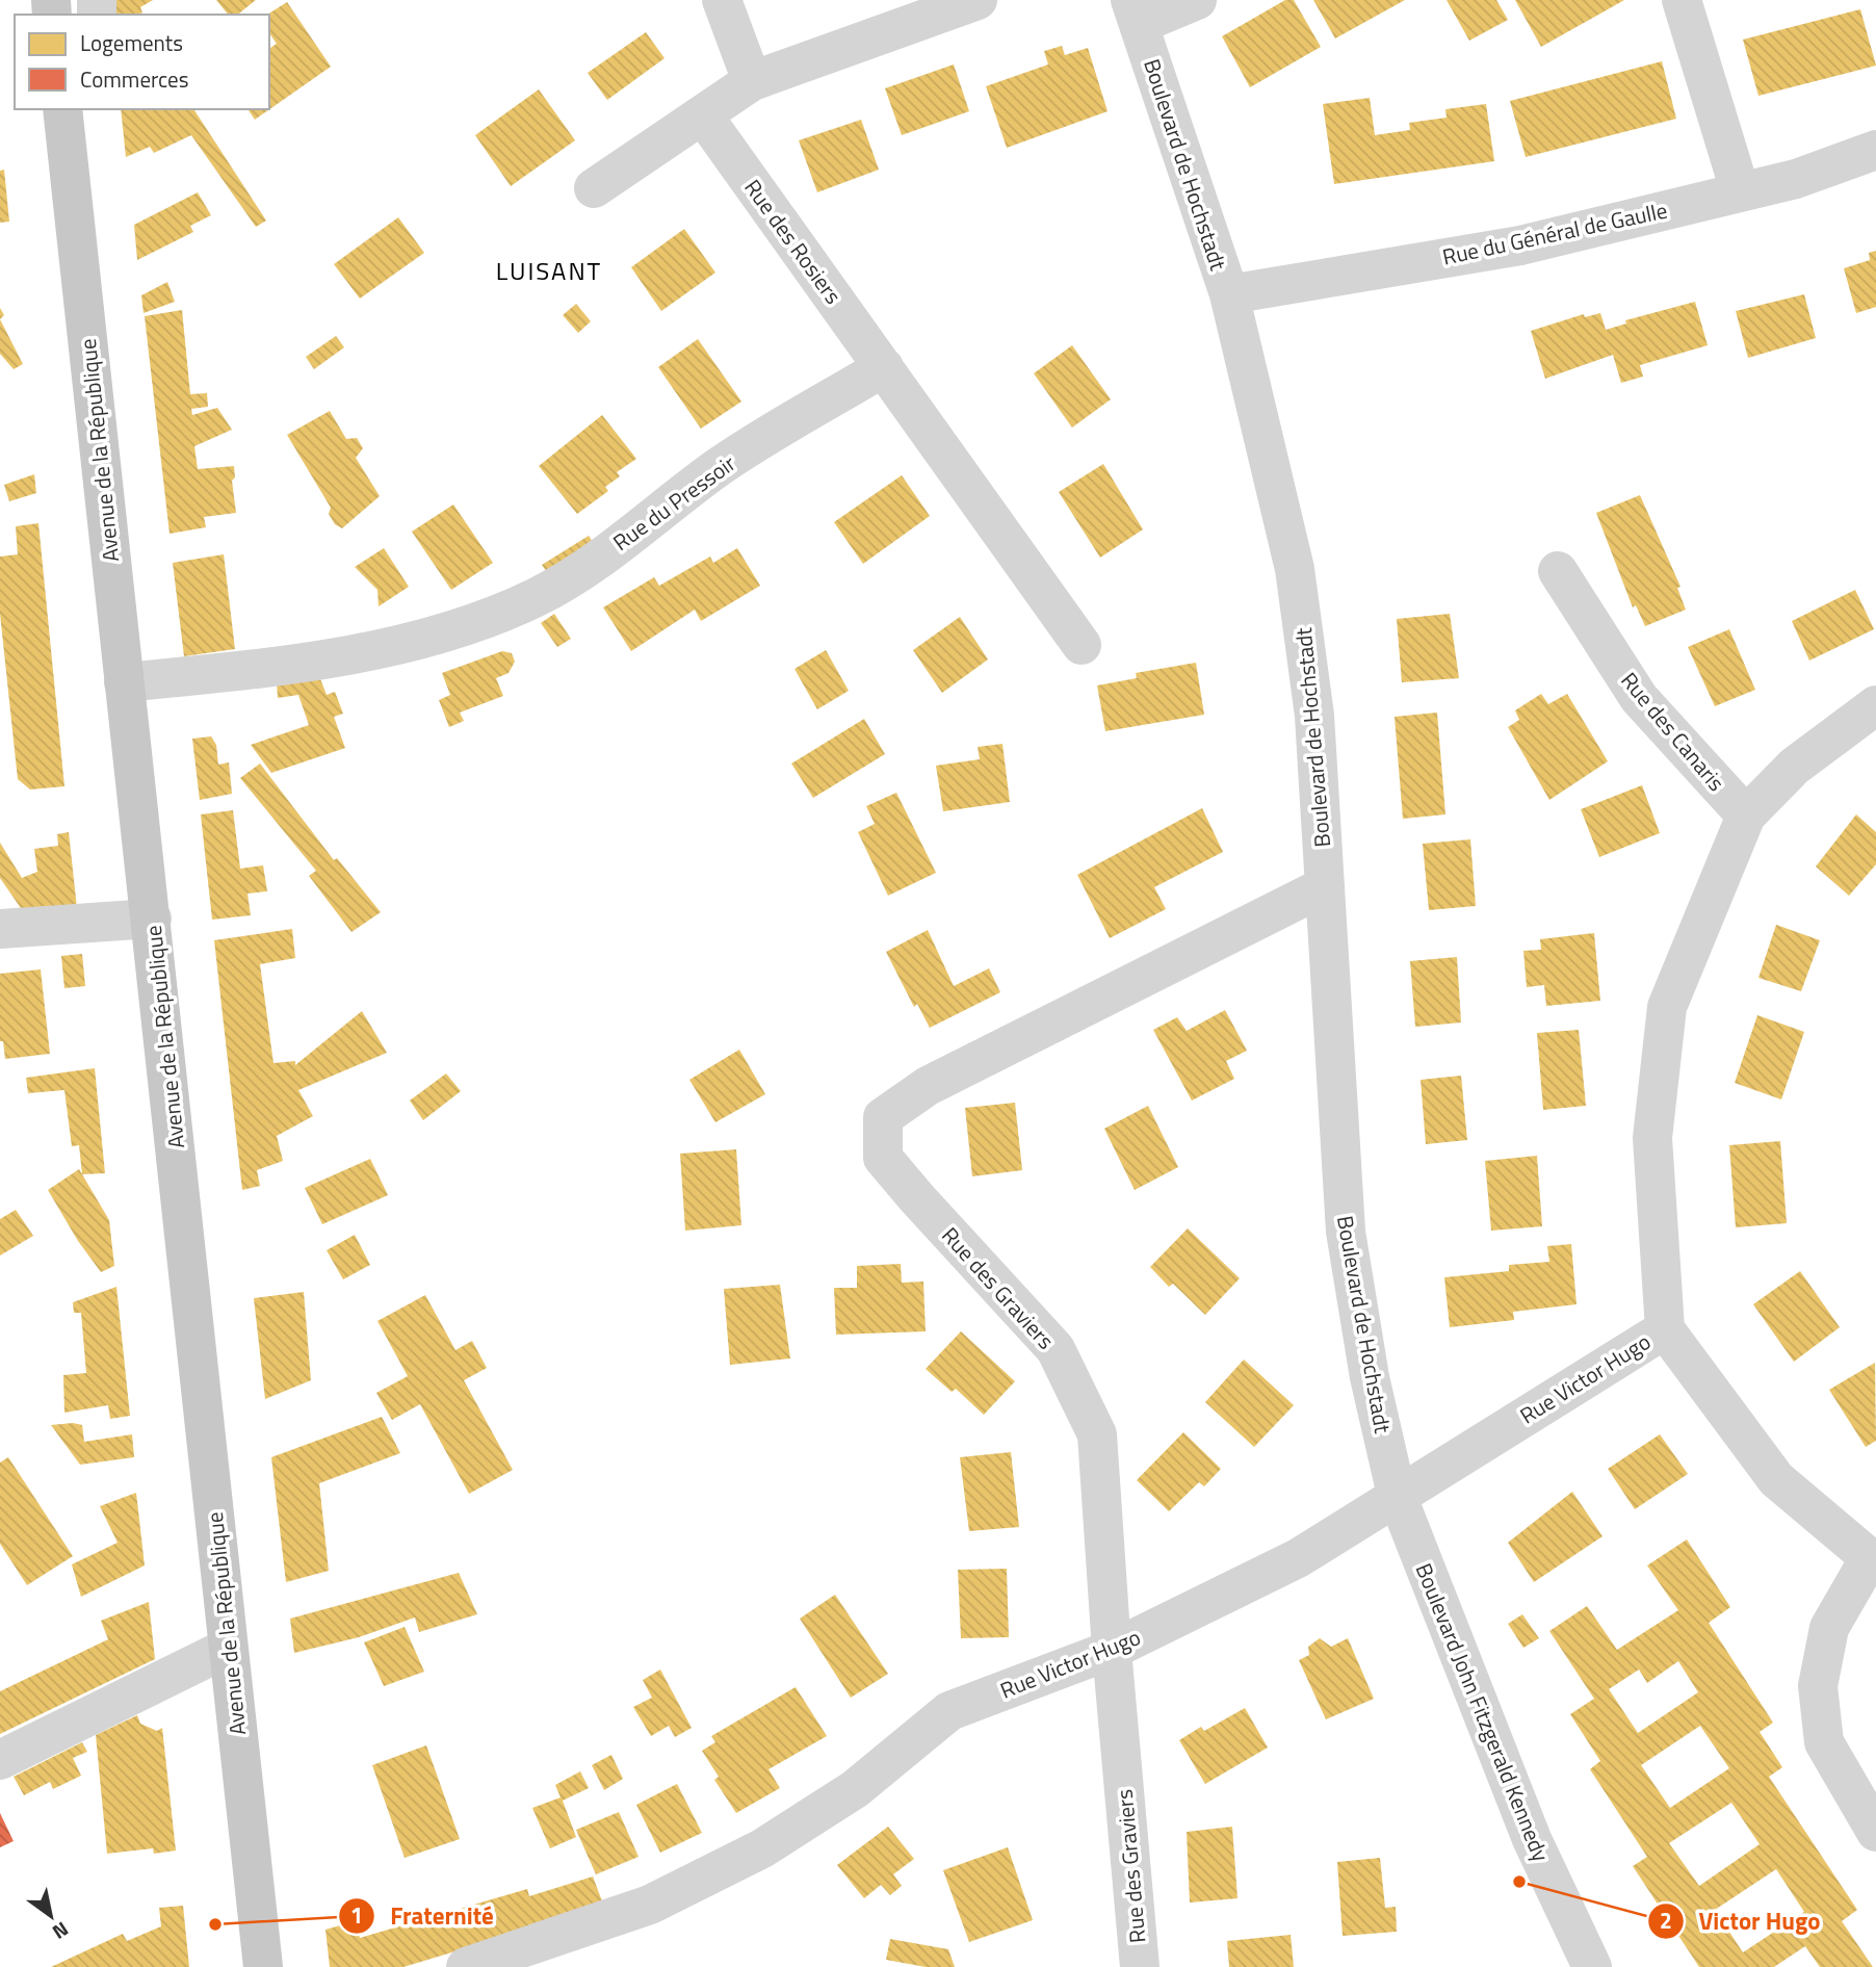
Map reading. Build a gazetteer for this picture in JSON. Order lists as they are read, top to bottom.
{
  "streets": {
    "main road": ["Avenue de la République"],
    "street": [
      "Boulevard de Hochstadt",
      "Rue du Général de Gaulle",
      "Rue des Rosiers",
      "Rue du Pressoir",
      "Rue des Canaris",
      "Rue des Graviers",
      "Rue Victor Hugo",
      "Boulevard John Fitzgerald Kennedy"
    ]
  },
  "crossings": [
    ["Boulevard de Hochstadt", "Rue du Général de Gaulle"],
    ["Boulevard de Hochstadt", "Rue des Graviers"],
    ["Boulevard de Hochstadt", "Rue Victor Hugo"],
    ["Boulevard de Hochstadt", "Boulevard John Fitzgerald Kennedy"],
    ["Rue des Rosiers", "Rue du Pressoir"],
    ["Avenue de la République", "Rue du Pressoir"],
    ["Rue des Graviers", "Rue Victor Hugo"],
    ["Rue Victor Hugo", "Boulevard John Fitzgerald Kennedy"]
  ],
  "districts": ["LUISANT"],
  "places": ["Victor Hugo", "Fraternité"],
  "legend": ["Logements", "Commerces"],
  "north": "bottom right"
}
